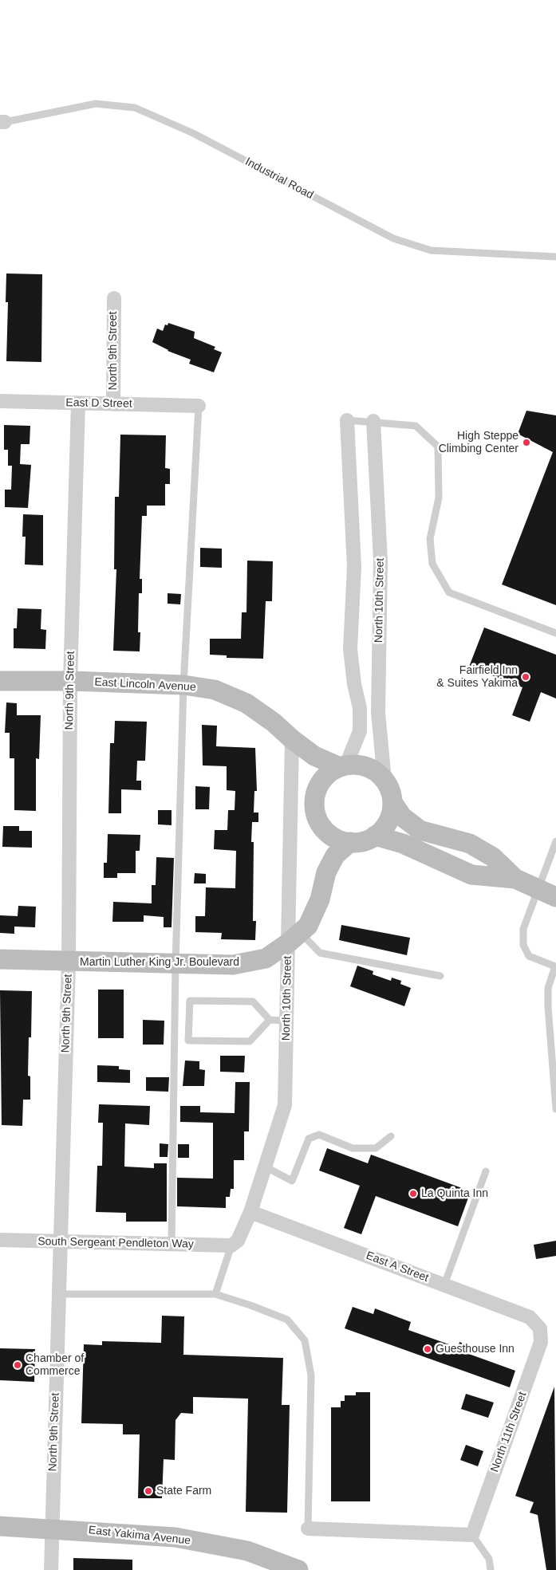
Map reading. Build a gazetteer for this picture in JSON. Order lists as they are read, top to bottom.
{
  "streets": {
    "street": [
      "North 9th Street",
      "East D Street",
      "North 10th Street",
      "East Lincoln Avenue",
      "Martin Luther King Jr. Boulevard",
      "South Sergeant Pendleton Way",
      "East A Street",
      "North 11th Street",
      "East Yakima Avenue"
    ],
    "lane": ["Industrial Road"]
  },
  "crossings": [
    ["North 9th Street", "East D Street"],
    ["North 9th Street", "East Lincoln Avenue"],
    ["North 9th Street", "Martin Luther King Jr. Boulevard"],
    ["North 9th Street", "South Sergeant Pendleton Way"],
    ["North 9th Street", "East Yakima Avenue"],
    ["North 10th Street", "East Lincoln Avenue"],
    ["North 10th Street", "Martin Luther King Jr. Boulevard"],
    ["North 10th Street", "South Sergeant Pendleton Way"],
    ["North 10th Street", "East A Street"],
    ["East Lincoln Avenue", "Martin Luther King Jr. Boulevard"],
    ["East A Street", "North 11th Street"]
  ],
  "places": [
    "High Steppe Climbing Center",
    "Fairfield Inn & Suites Yakima",
    "La Quinta Inn",
    "Guesthouse Inn",
    "Chamber of Commerce",
    "State Farm"
  ]
}
